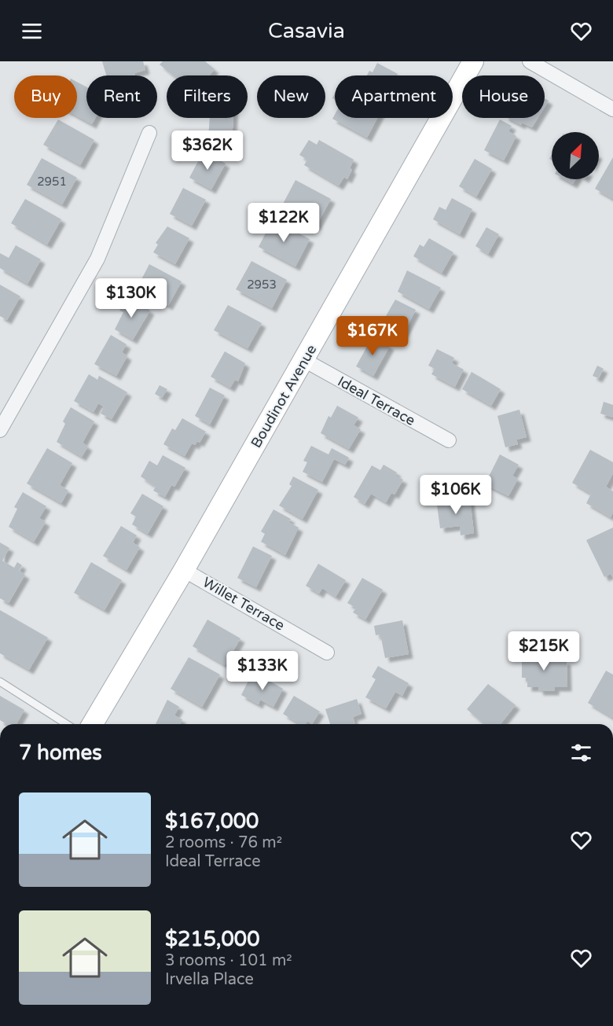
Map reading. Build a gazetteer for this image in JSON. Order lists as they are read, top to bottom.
{
  "streets": {
    "street": ["Boudinot Avenue", "Ideal Terrace", "Willet Terrace"]
  },
  "crossings": [
    ["Boudinot Avenue", "Ideal Terrace"],
    ["Boudinot Avenue", "Willet Terrace"]
  ],
  "house_numbers": ["2951", "2953"],
  "north": "top right",
  "page": {
    "header": "Casavia",
    "chip": [
      "Buy",
      "Rent",
      "Filters",
      "New",
      "Apartment",
      "House"
    ],
    "price": [
      "$362K",
      "$122K",
      "$130K",
      "$167K",
      "$106K",
      "$215K",
      "$133K"
    ],
    "heading": "7 homes",
    "list": [
      {
        "name": "$167,000",
        "note": "2 rooms · 76 m² · Ideal Terrace"
      },
      {
        "name": "$215,000",
        "note": "3 rooms · 101 m² · Irvella Place"
      }
    ]
  }
}
